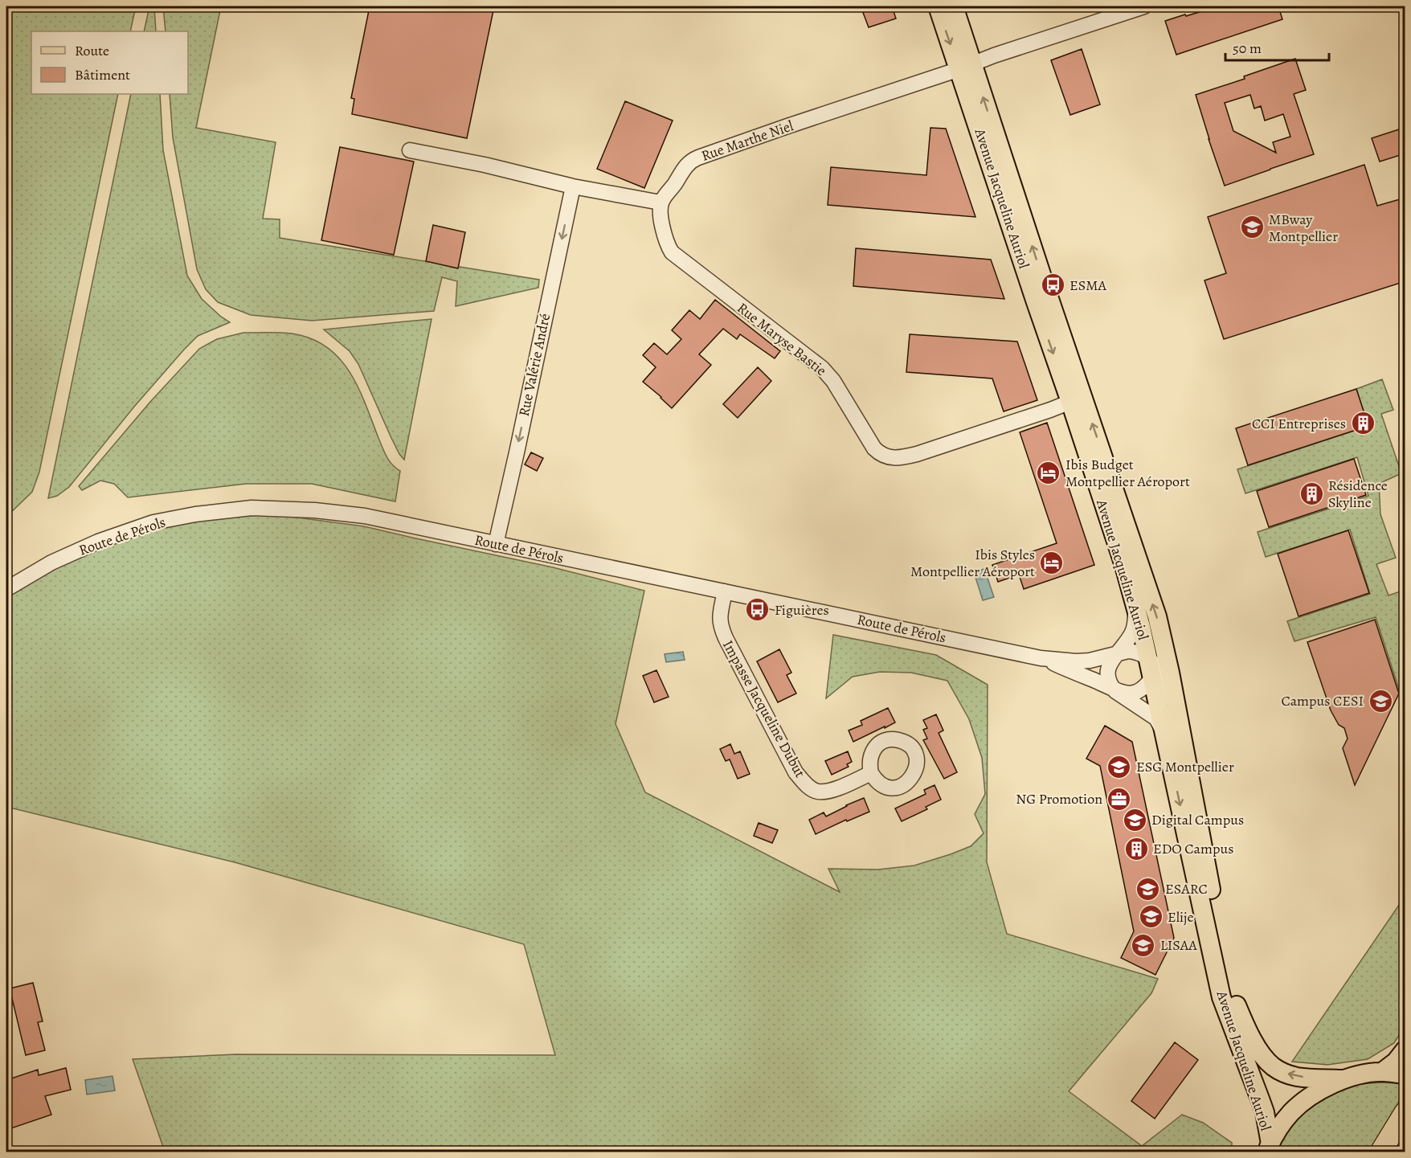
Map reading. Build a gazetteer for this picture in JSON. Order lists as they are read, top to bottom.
{
  "streets": {
    "main road": ["Avenue Jacqueline Auriol"],
    "street": [
      "Rue Marthe Niel",
      "Rue Maryse Bastie",
      "Rue Valérie André",
      "Route de Pérols",
      "Impasse Jacqueline Dubut"
    ]
  },
  "crossings": [
    ["Rue Marthe Niel", "Avenue Jacqueline Auriol"],
    ["Rue Marthe Niel", "Rue Maryse Bastie"],
    ["Avenue Jacqueline Auriol", "Rue Maryse Bastie"],
    ["Avenue Jacqueline Auriol", "Route de Pérols"],
    ["Rue Valérie André", "Route de Pérols"],
    ["Route de Pérols", "Impasse Jacqueline Dubut"]
  ],
  "one_way": ["Rue Valérie André"],
  "places": {
    "school or university": [
      "MBway Montpellier",
      "Campus CESI",
      "ESG Montpellier",
      "Digital Campus",
      "ESARC",
      "Elije",
      "LISAA"
    ],
    "bus stop": ["ESMA", "Figuières"],
    "building": ["CCI Entreprises", "Résidence Skyline", "EDO Campus"],
    "hotel": ["Ibis Budget Montpellier Aéroport", "Ibis Styles Montpellier Aéroport"],
    "office": ["NG Promotion"]
  },
  "legend": ["Route", "Bâtiment"],
  "scale_bar": "50 m"
}
